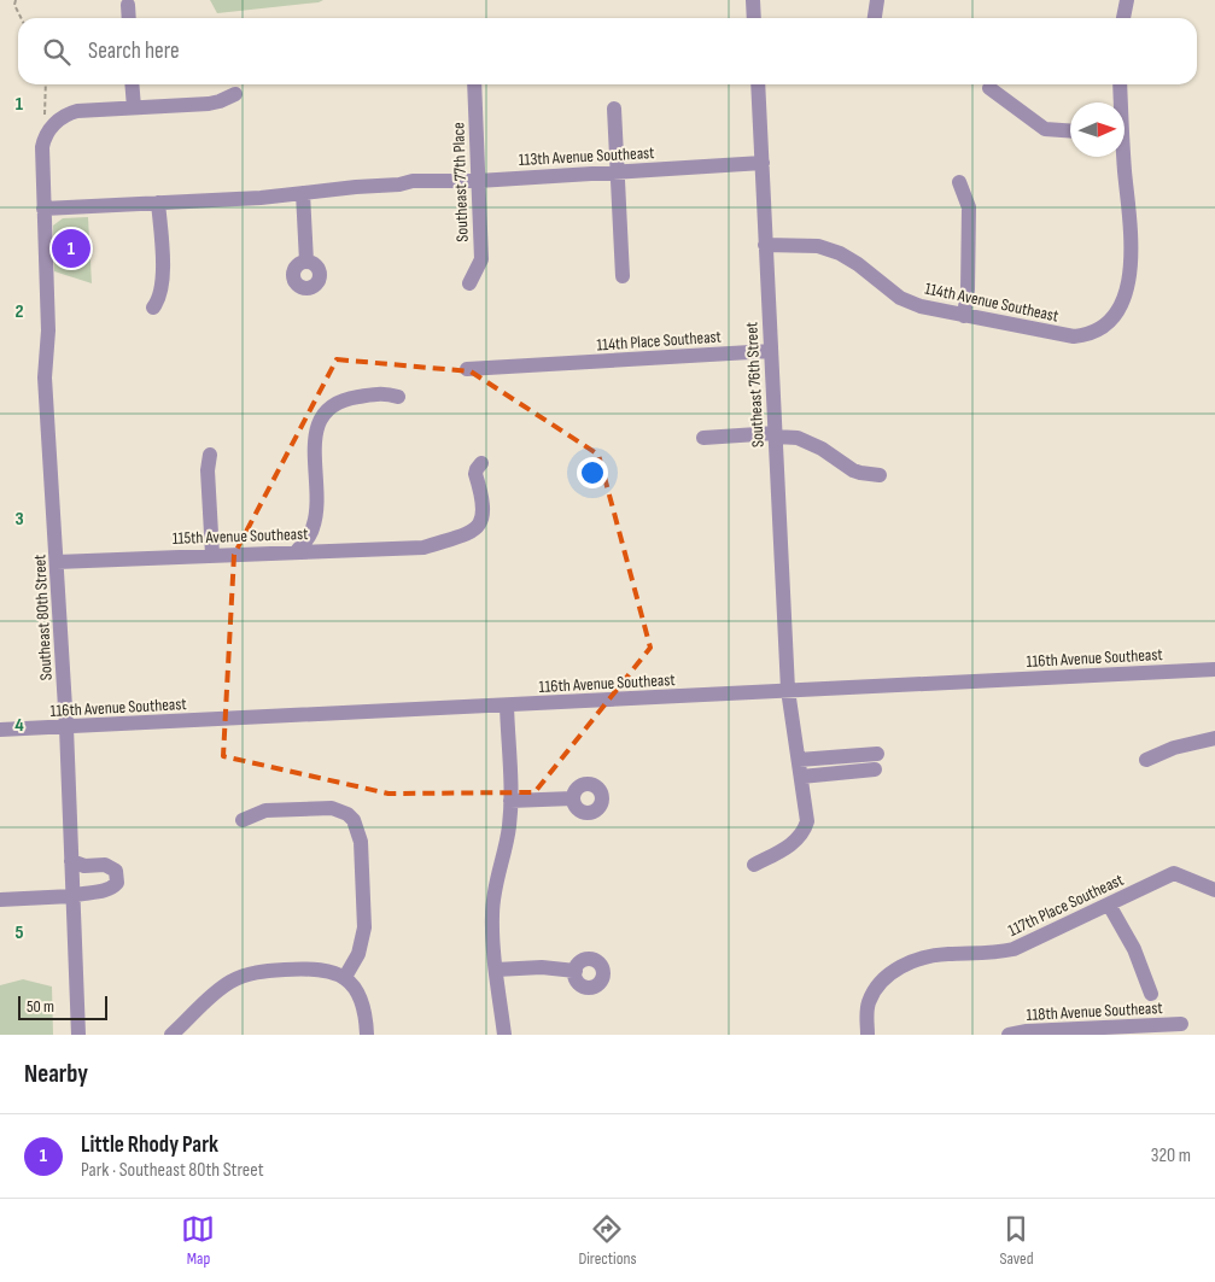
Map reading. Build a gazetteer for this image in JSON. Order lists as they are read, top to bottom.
{
  "streets": {
    "street": [
      "113th Avenue Southeast",
      "Southeast 77th Place",
      "114th Avenue Southeast",
      "114th Place Southeast",
      "Southeast 76th Street",
      "115th Avenue Southeast",
      "Southeast 80th Street",
      "116th Avenue Southeast",
      "117th Place Southeast",
      "118th Avenue Southeast"
    ]
  },
  "crossings": [
    ["113th Avenue Southeast", "Southeast 77th Place"],
    ["113th Avenue Southeast", "Southeast 76th Street"],
    ["114th Avenue Southeast", "Southeast 76th Street"],
    ["114th Place Southeast", "Southeast 76th Street"],
    ["Southeast 76th Street", "116th Avenue Southeast"],
    ["115th Avenue Southeast", "Southeast 80th Street"],
    ["Southeast 80th Street", "116th Avenue Southeast"]
  ],
  "scale_bar": "50 m",
  "north": "right",
  "page": {
    "search": "Search here",
    "pins": "1",
    "scale": "50 m",
    "heading": "Nearby",
    "list": [
      {
        "mark": "1",
        "name": "Little Rhody Park",
        "note": "Park · Southeast 80th Street",
        "value": "320 m"
      }
    ],
    "nav": ["Map", "Directions", "Saved"]
  },
  "grid": {
    "rows": [
      "1",
      "2",
      "3",
      "4",
      "5"
    ]
  }
}
